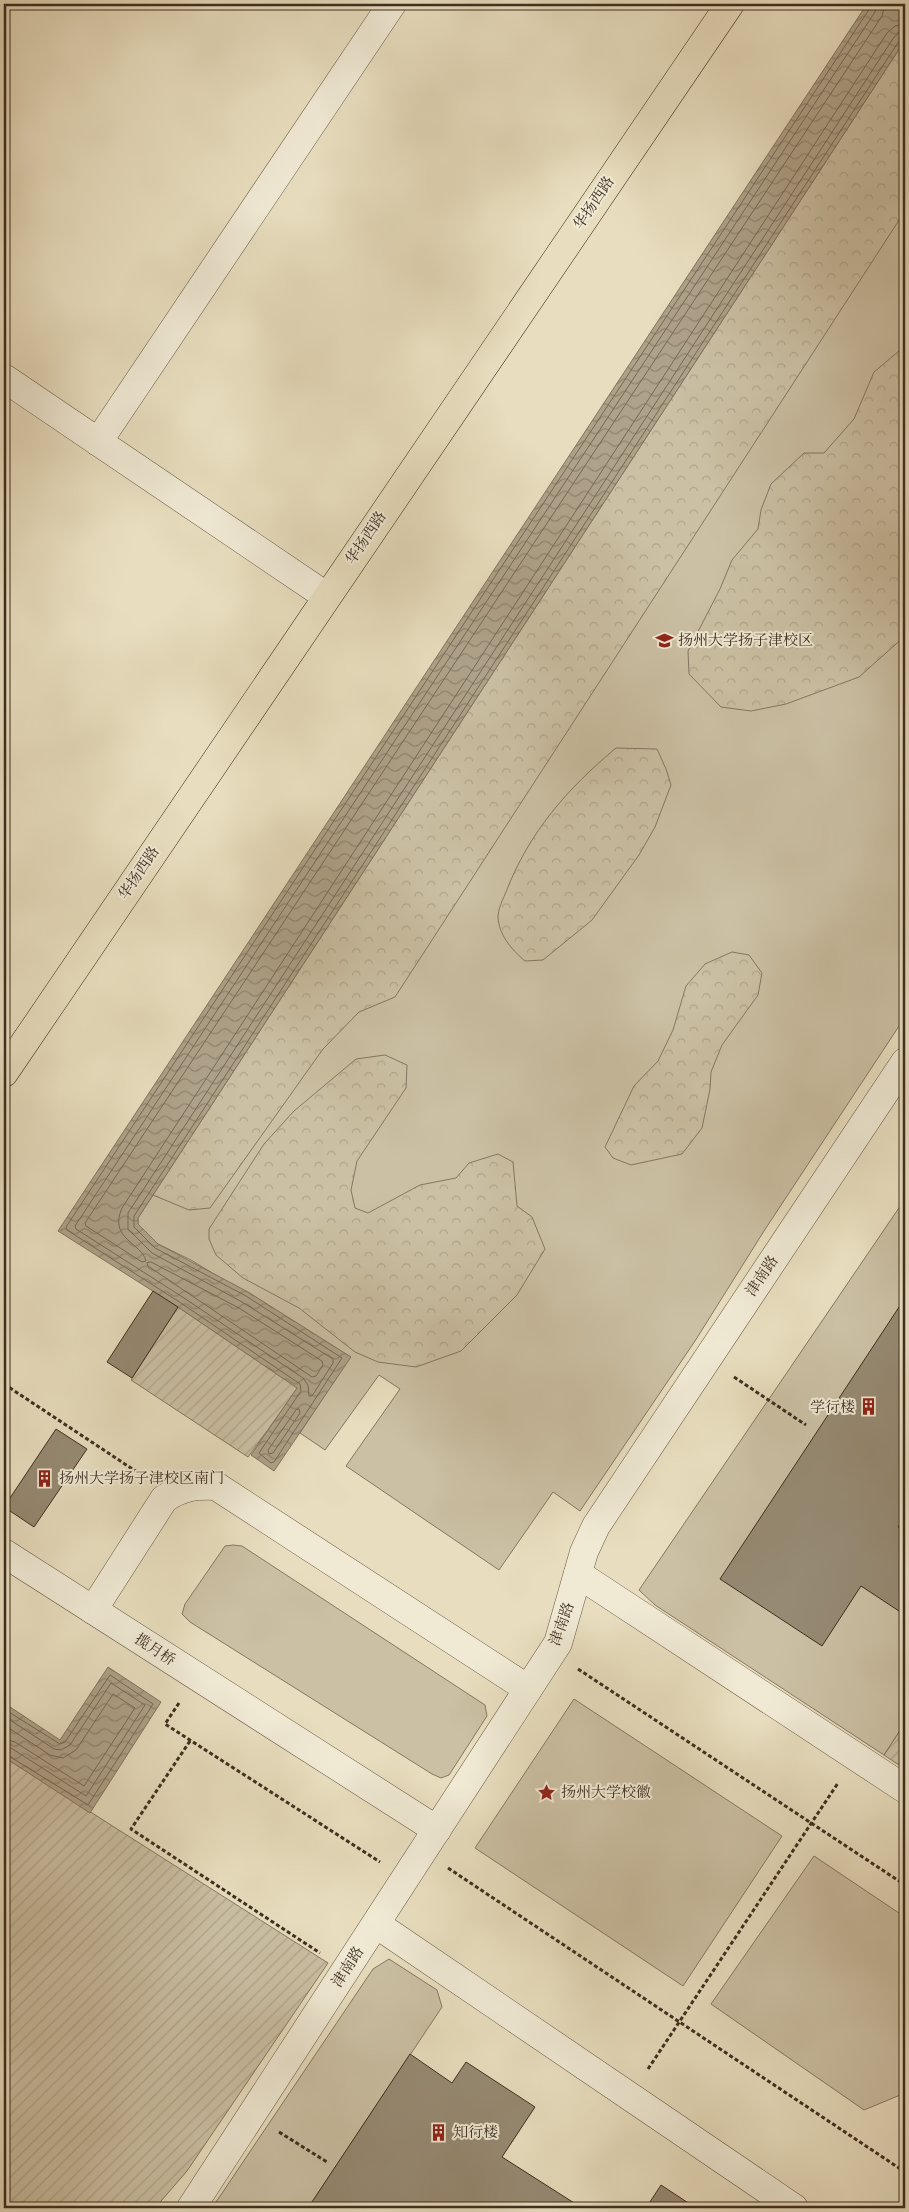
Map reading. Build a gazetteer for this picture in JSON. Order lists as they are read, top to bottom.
{
  "streets": {
    "main road": ["华扬西路"],
    "lane": ["津南路", "揽月桥"]
  },
  "crossings": [
    ["津南路", "揽月桥"]
  ],
  "places": {
    "school or university": ["扬州大学扬子津校区"],
    "building": ["学行楼", "扬州大学扬子津校区南门", "知行楼"],
    "place": ["扬州大学校徽"]
  }
}
